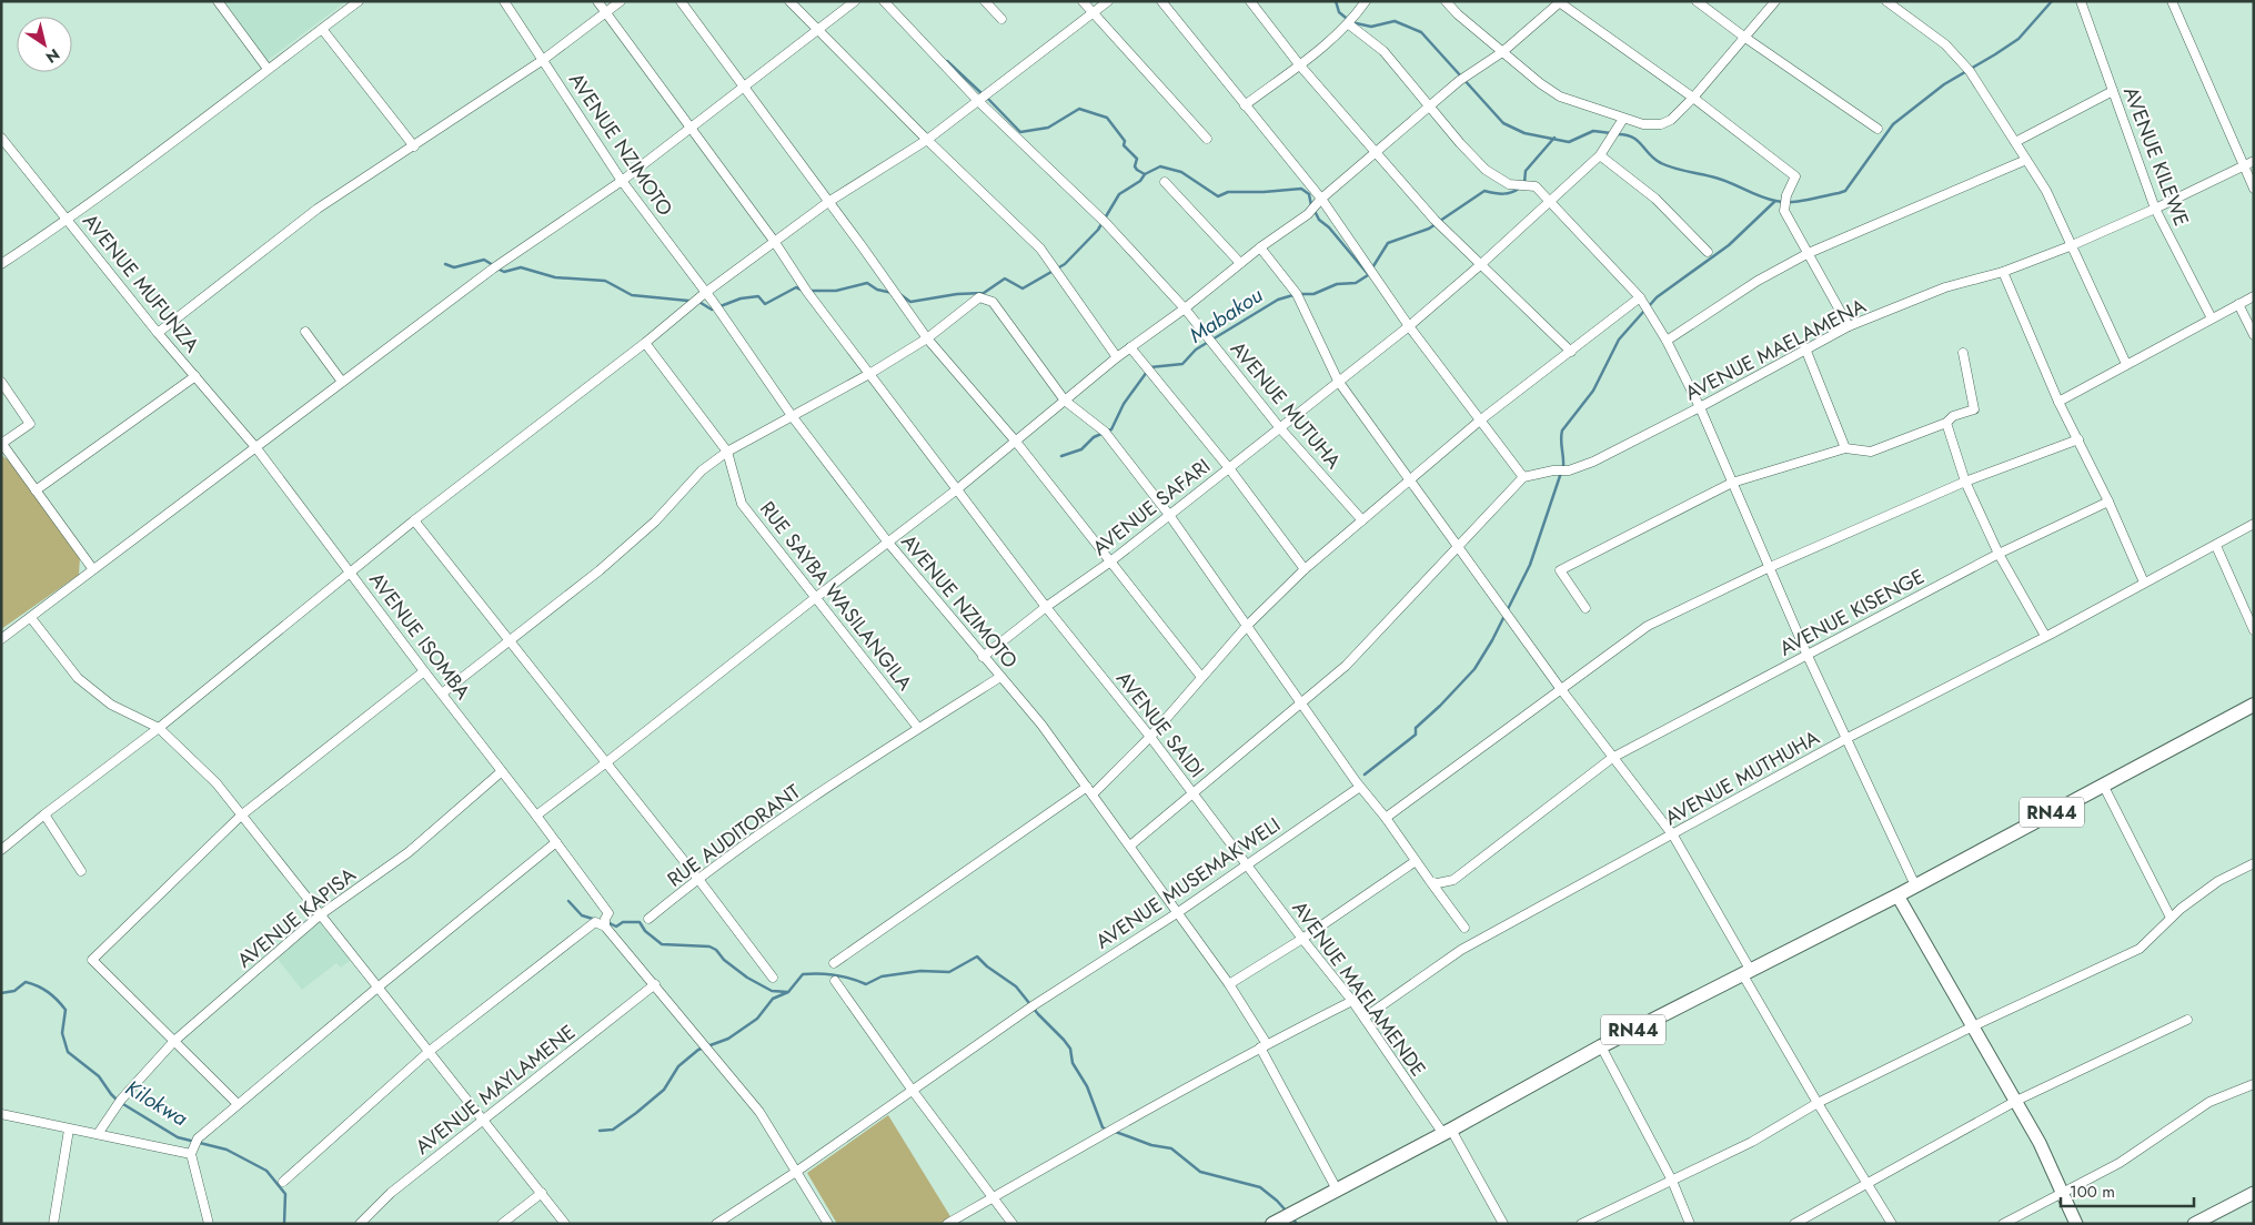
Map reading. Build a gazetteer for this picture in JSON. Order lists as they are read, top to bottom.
{
  "streets": {
    "main road": ["RN44"],
    "street": [
      "AVENUE NZIMOTO",
      "AVENUE KILEWE",
      "AVENUE MUFUNZA",
      "AVENUE MAELAMENA",
      "AVENUE MUTUHA",
      "AVENUE SAFARI",
      "RUE SAYBA WASILANGILA",
      "AVENUE KISENGE",
      "AVENUE ISOMBA",
      "AVENUE SAIDI",
      "AVENUE MUTHUHA",
      "RUE AUDITORANT",
      "AVENUE MUSEMAKWELI",
      "AVENUE KAPISA",
      "AVENUE MAELAMENDE",
      "AVENUE MAYLAMENE"
    ]
  },
  "crossings": [
    ["AVENUE NZIMOTO", "AVENUE SAFARI"],
    ["AVENUE NZIMOTO", "AVENUE MUSEMAKWELI"],
    ["AVENUE MUFUNZA", "AVENUE ISOMBA"],
    ["AVENUE MUTUHA", "AVENUE SAFARI"],
    ["AVENUE SAFARI", "AVENUE SAIDI"],
    ["RUE SAYBA WASILANGILA", "RUE AUDITORANT"],
    ["AVENUE ISOMBA", "AVENUE KAPISA"],
    ["AVENUE SAIDI", "AVENUE MUSEMAKWELI"],
    ["AVENUE SAIDI", "AVENUE MAELAMENDE"],
    ["AVENUE MUTHUHA", "AVENUE MAELAMENDE"],
    ["RN44", "AVENUE MAELAMENDE"],
    ["AVENUE MUSEMAKWELI", "AVENUE MAELAMENDE"]
  ],
  "water": ["Mabakou", "Kilokwa"],
  "scale_bar": "100 m",
  "north": "bottom right"
}
